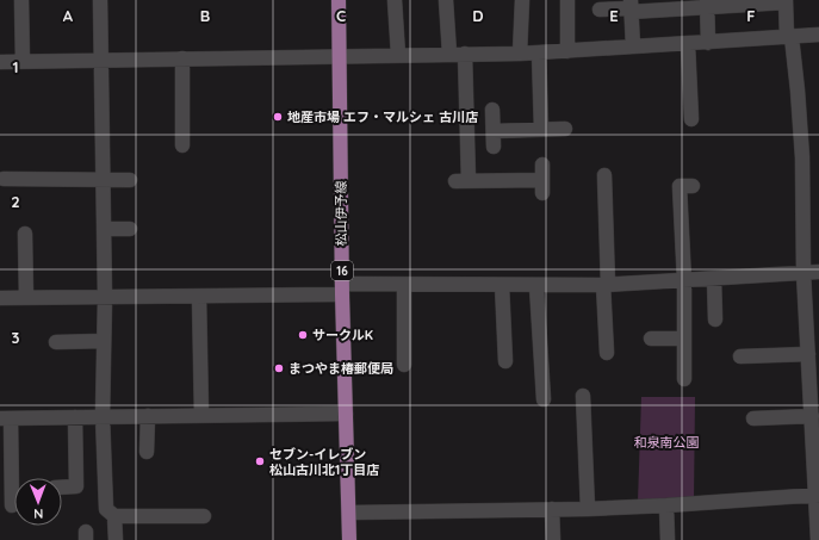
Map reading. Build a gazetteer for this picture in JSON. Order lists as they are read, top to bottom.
{
  "streets": {
    "main road": ["松山伊予線", "16"]
  },
  "parks": ["和泉南公園"],
  "places": [
    "地産市場 エフ・マルシェ 古川店",
    "サークルK",
    "まつやま椿郵便局",
    "セブン-イレブン 松山古川北1丁目店"
  ],
  "north": "bottom",
  "grid": {
    "columns": [
      "A",
      "B",
      "C",
      "D",
      "E",
      "F"
    ],
    "rows": ["1", "2", "3"]
  }
}
